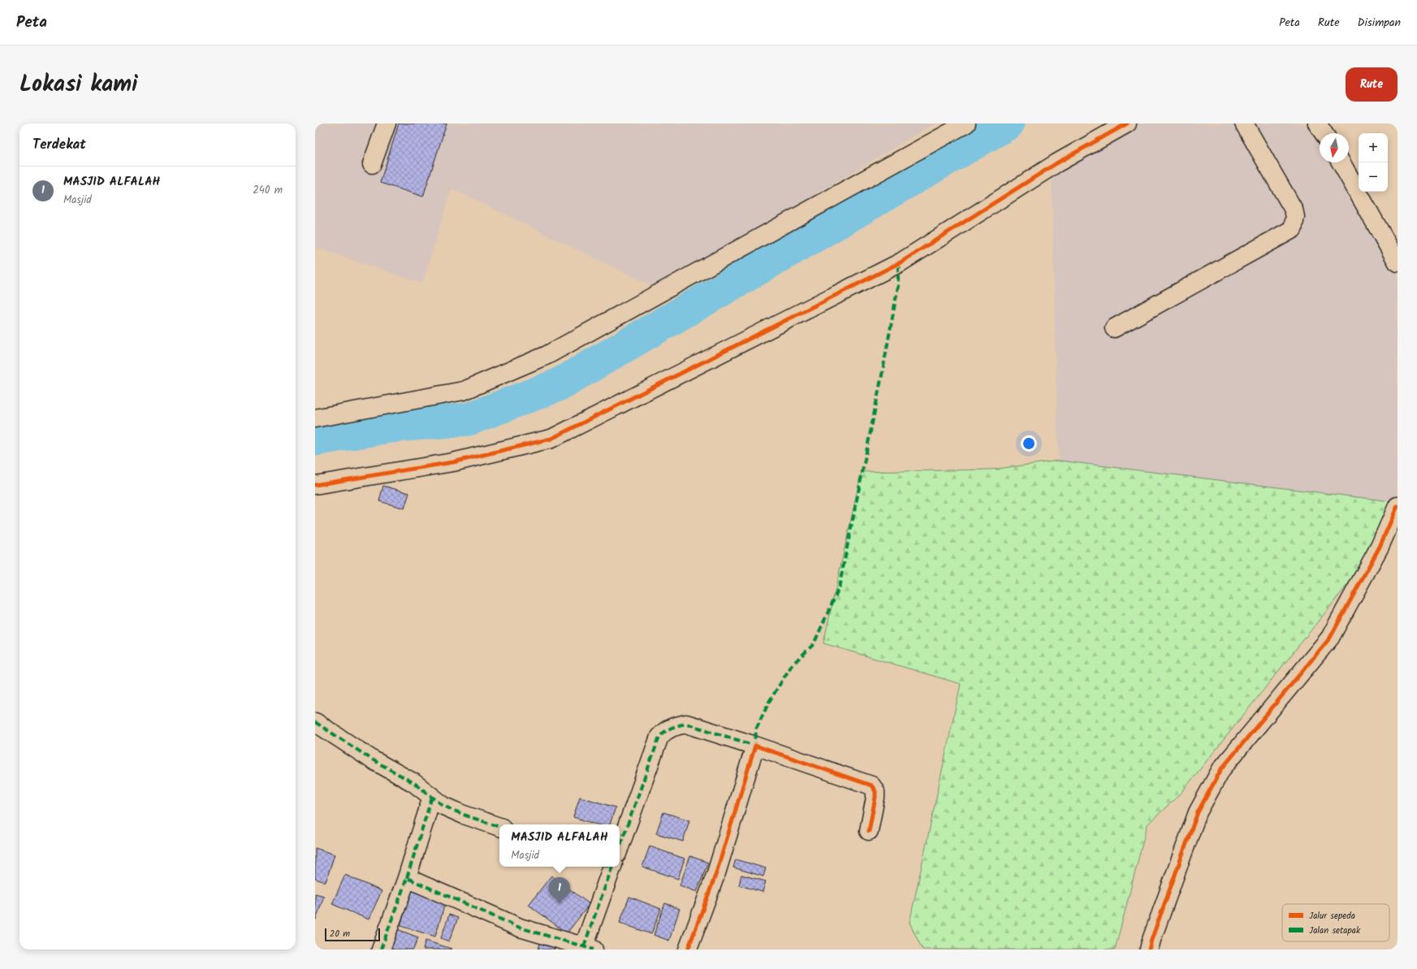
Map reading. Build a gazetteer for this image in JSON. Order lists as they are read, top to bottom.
{
  "legend": ["Jalur sepeda", "Jalan setapak"],
  "scale_bar": "20 m",
  "north": "bottom",
  "page": {
    "header": "Peta",
    "nav": ["Peta", "Rute", "Disimpan"],
    "title": "Lokasi kami",
    "buttons": "Rute",
    "heading": "Terdekat",
    "map_buttons": ["+", "−"],
    "list": [
      {
        "mark": "1",
        "name": "MASJID ALFALAH",
        "note": "Masjid",
        "value": "240 m"
      }
    ],
    "popup": ["MASJID ALFALAH", "Masjid"],
    "pins": "1",
    "scale": "20 m"
  }
}
